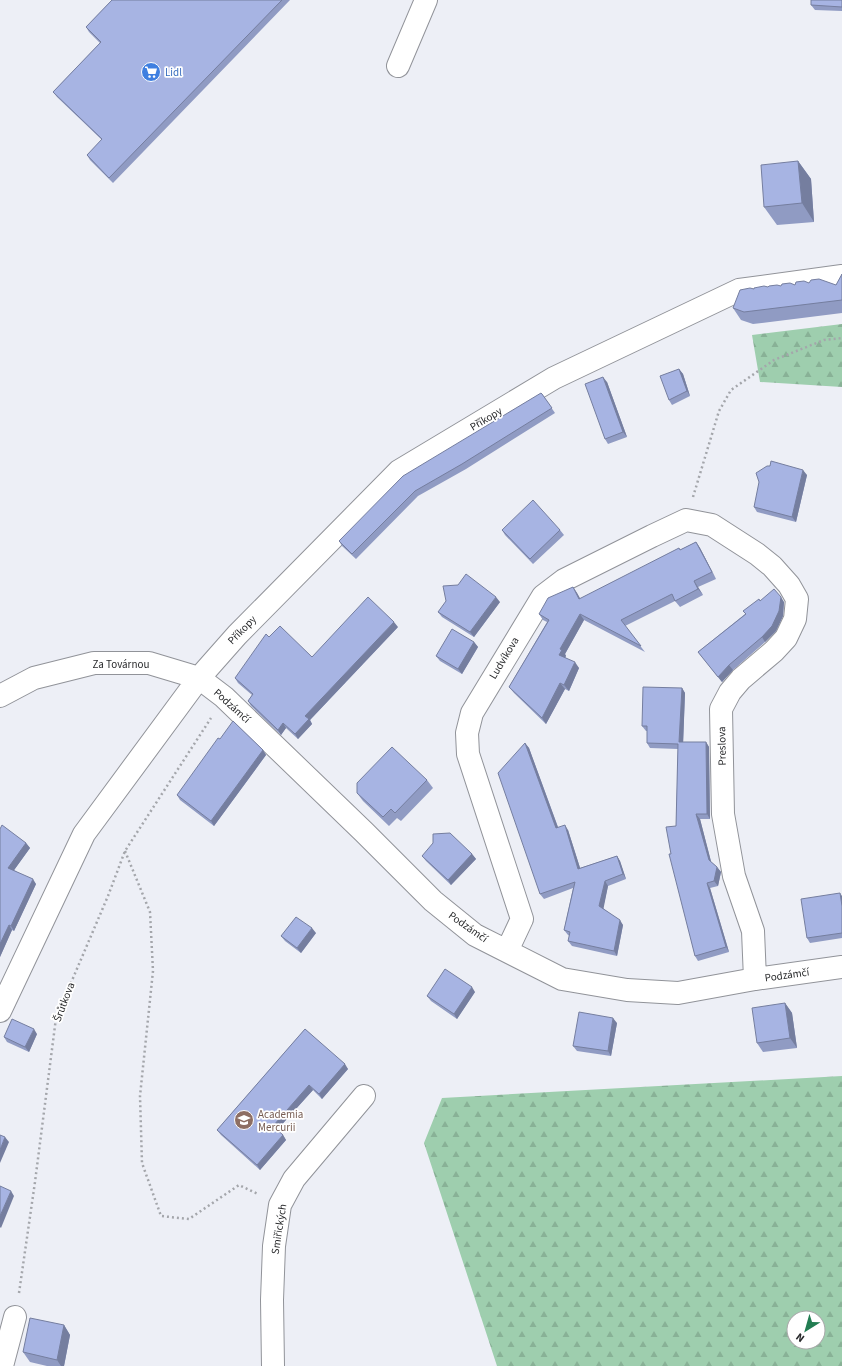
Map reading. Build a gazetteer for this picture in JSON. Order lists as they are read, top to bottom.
{
  "streets": {
    "street": [
      "Příkopy",
      "Ludvíkova",
      "Za Továrnou",
      "Podzámčí",
      "Preslova",
      "Smiřických"
    ],
    "path": ["Šrůtkova"]
  },
  "crossings": [
    ["Příkopy", "Za Továrnou"],
    ["Příkopy", "Podzámčí"],
    ["Ludvíkova", "Podzámčí"],
    ["Ludvíkova", "Preslova"],
    ["Za Továrnou", "Podzámčí"],
    ["Podzámčí", "Preslova"],
    ["Podzámčí", "Šrůtkova"]
  ],
  "places": {
    "supermarket": ["Lidl"],
    "school or university": ["Academia Mercurii"]
  },
  "north": "bottom left"
}
